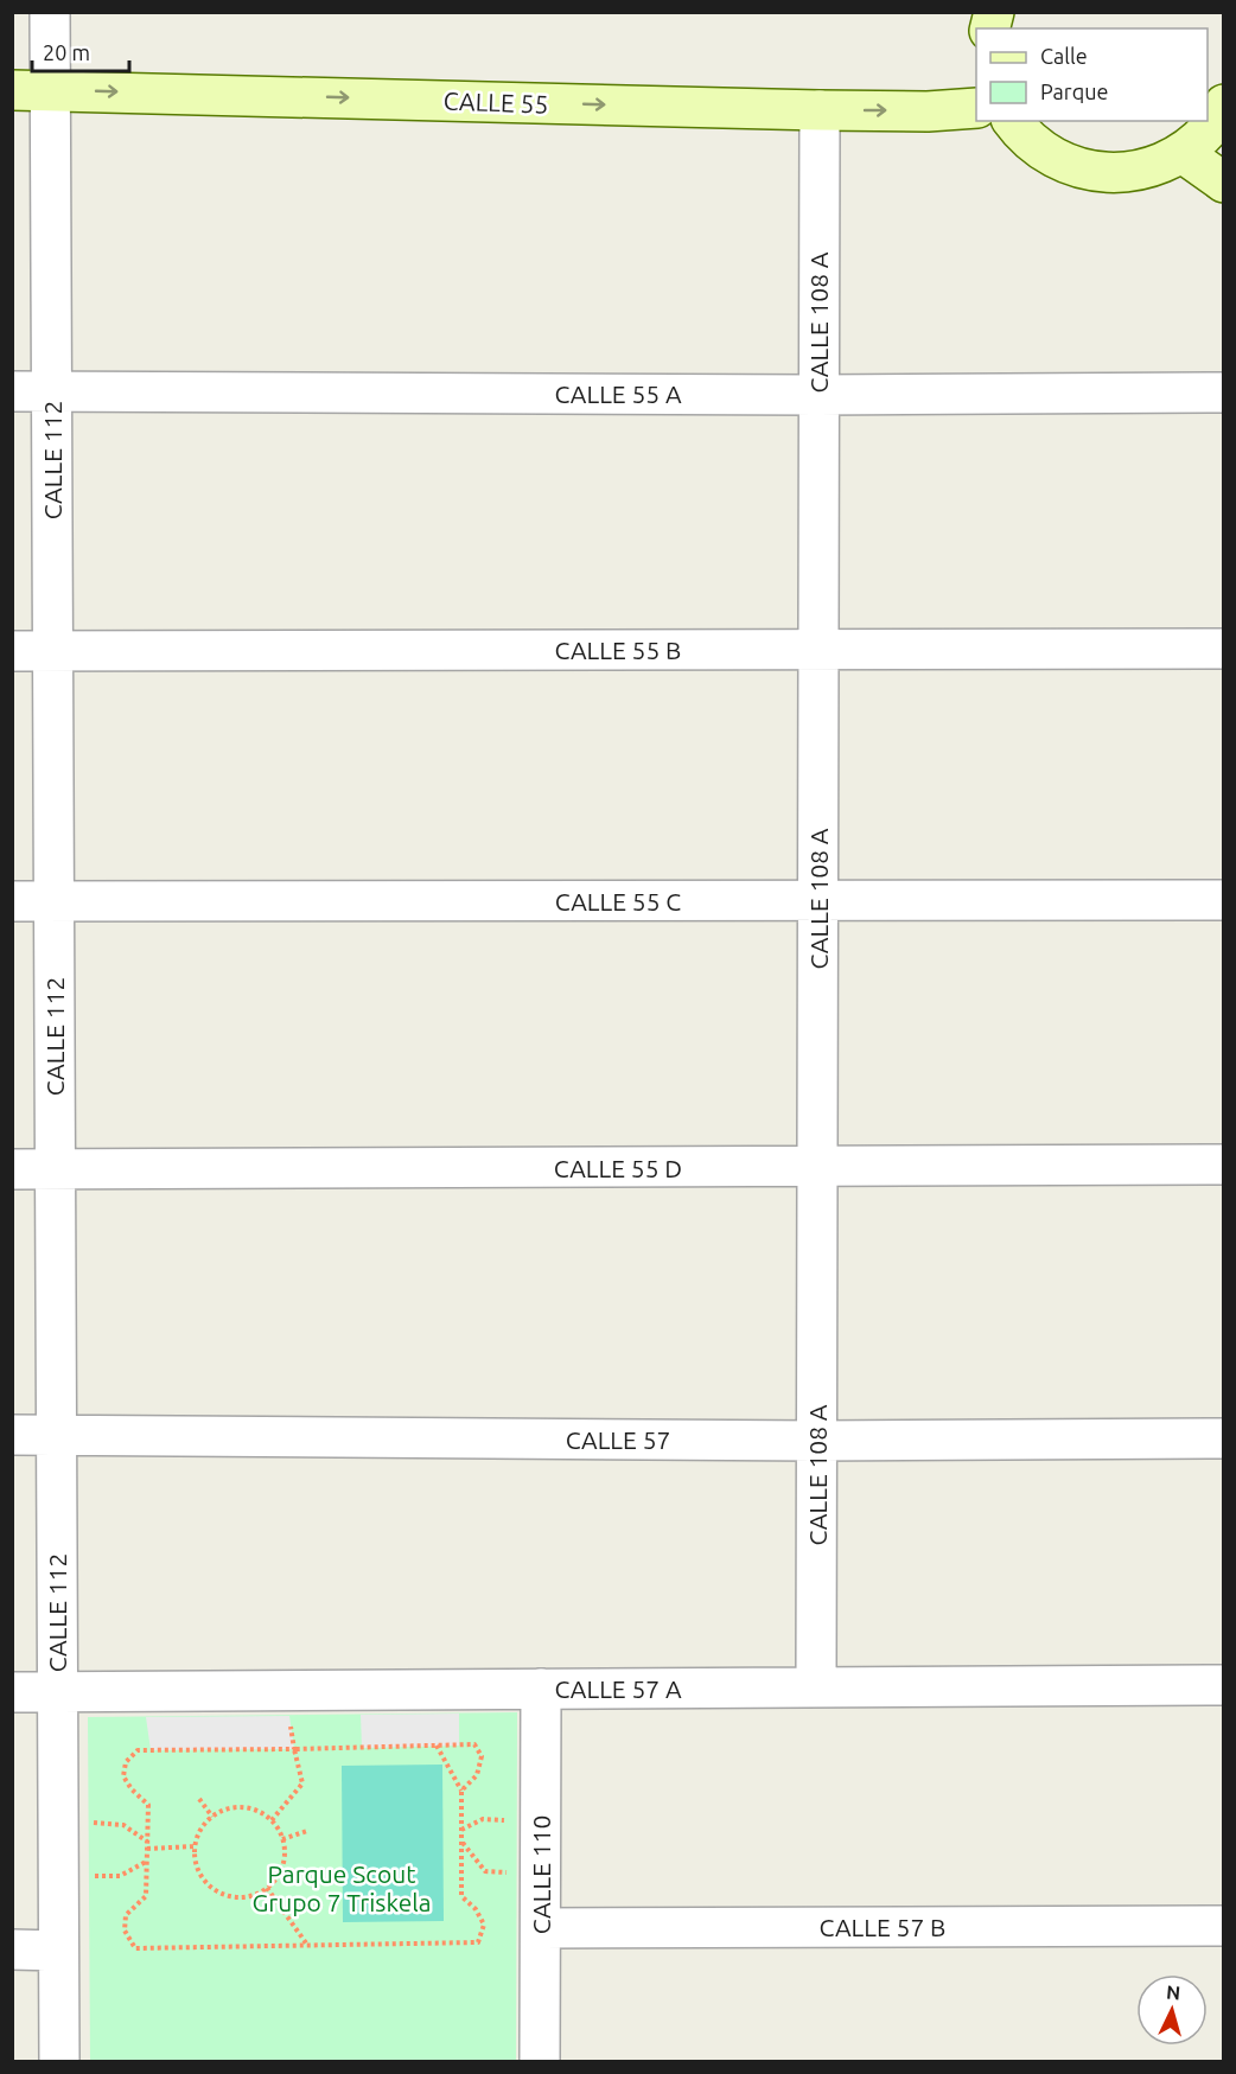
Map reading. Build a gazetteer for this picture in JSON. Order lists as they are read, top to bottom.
{
  "streets": {
    "main road": ["CALLE 55"],
    "street": [
      "CALLE 108 A",
      "CALLE 55 A",
      "CALLE 112",
      "CALLE 55 B",
      "CALLE 55 C",
      "CALLE 55 D",
      "CALLE 57",
      "CALLE 57 A",
      "CALLE 110",
      "CALLE 57 B"
    ]
  },
  "crossings": [
    ["CALLE 55", "CALLE 108 A"],
    ["CALLE 55", "CALLE 112"],
    ["CALLE 108 A", "CALLE 55 A"],
    ["CALLE 108 A", "CALLE 55 B"],
    ["CALLE 108 A", "CALLE 55 C"],
    ["CALLE 108 A", "CALLE 55 D"],
    ["CALLE 108 A", "CALLE 57"],
    ["CALLE 108 A", "CALLE 57 A"],
    ["CALLE 55 A", "CALLE 112"],
    ["CALLE 112", "CALLE 55 B"],
    ["CALLE 112", "CALLE 55 C"],
    ["CALLE 112", "CALLE 55 D"],
    ["CALLE 112", "CALLE 57"],
    ["CALLE 112", "CALLE 57 A"],
    ["CALLE 57 A", "CALLE 110"],
    ["CALLE 110", "CALLE 57 B"]
  ],
  "one_way": ["CALLE 55"],
  "parks": ["Parque Scout Grupo 7 Triskela"],
  "legend": ["Calle", "Parque"],
  "scale_bar": "20 m",
  "north": "top"
}
